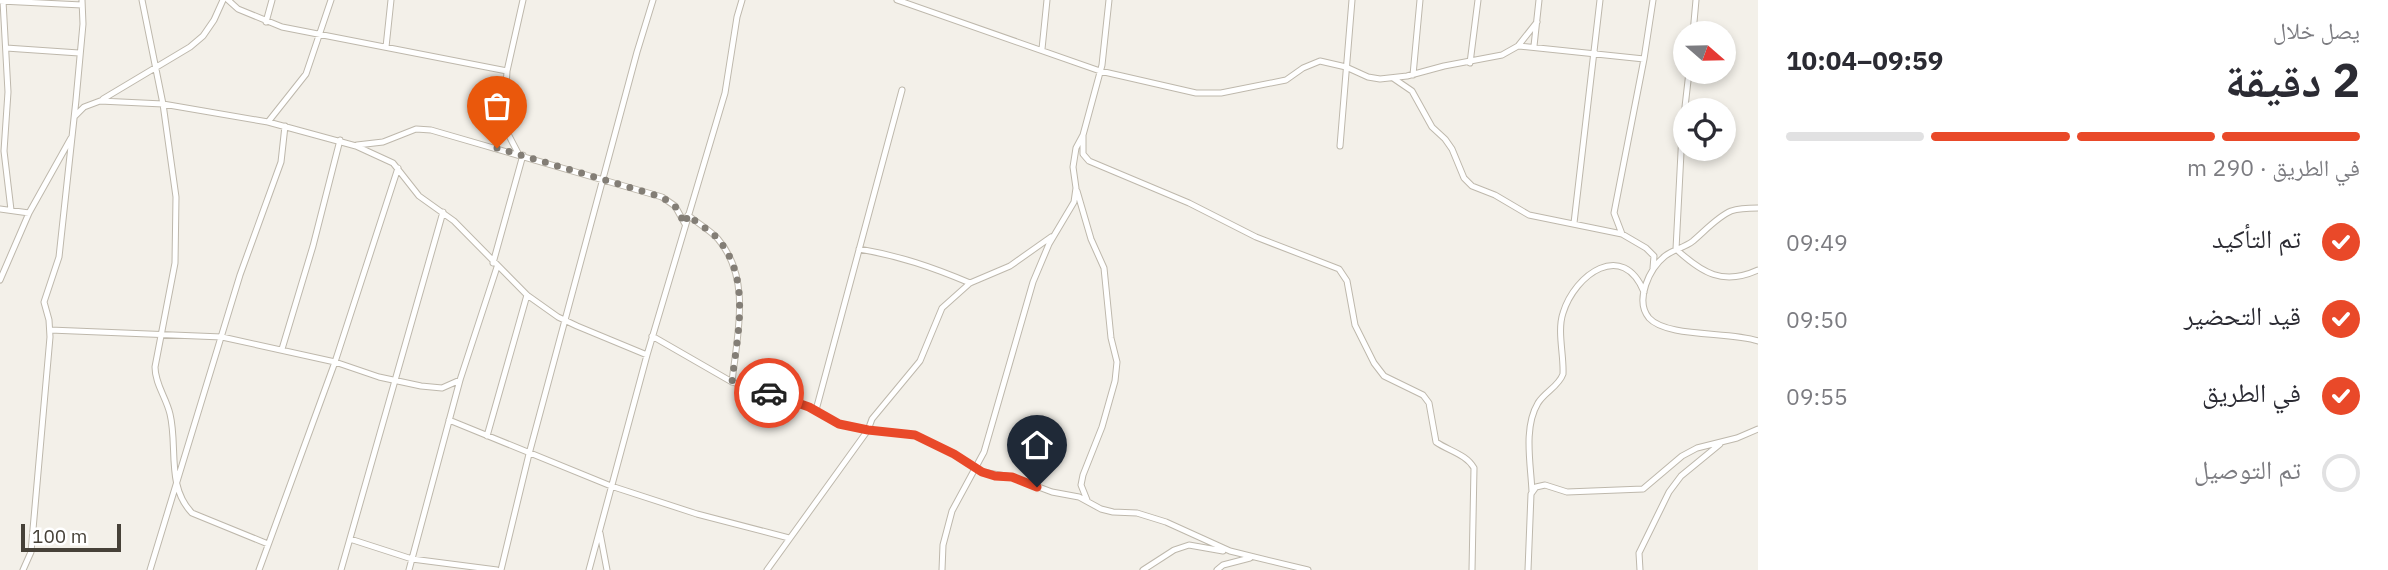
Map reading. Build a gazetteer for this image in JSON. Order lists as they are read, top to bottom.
{
  "scale_bar": "100 m",
  "north": "right",
  "page": {
    "heading": ["2 دقيقة", "يصل خلال", "09:59–10:04"],
    "bar": "في الطريق · 290 m",
    "list": [
      ["تم التأكيد", "09:49"],
      ["قيد التحضير", "09:50"],
      ["في الطريق", "09:55"],
      "تم التوصيل"
    ],
    "scale": "100 m"
  }
}
